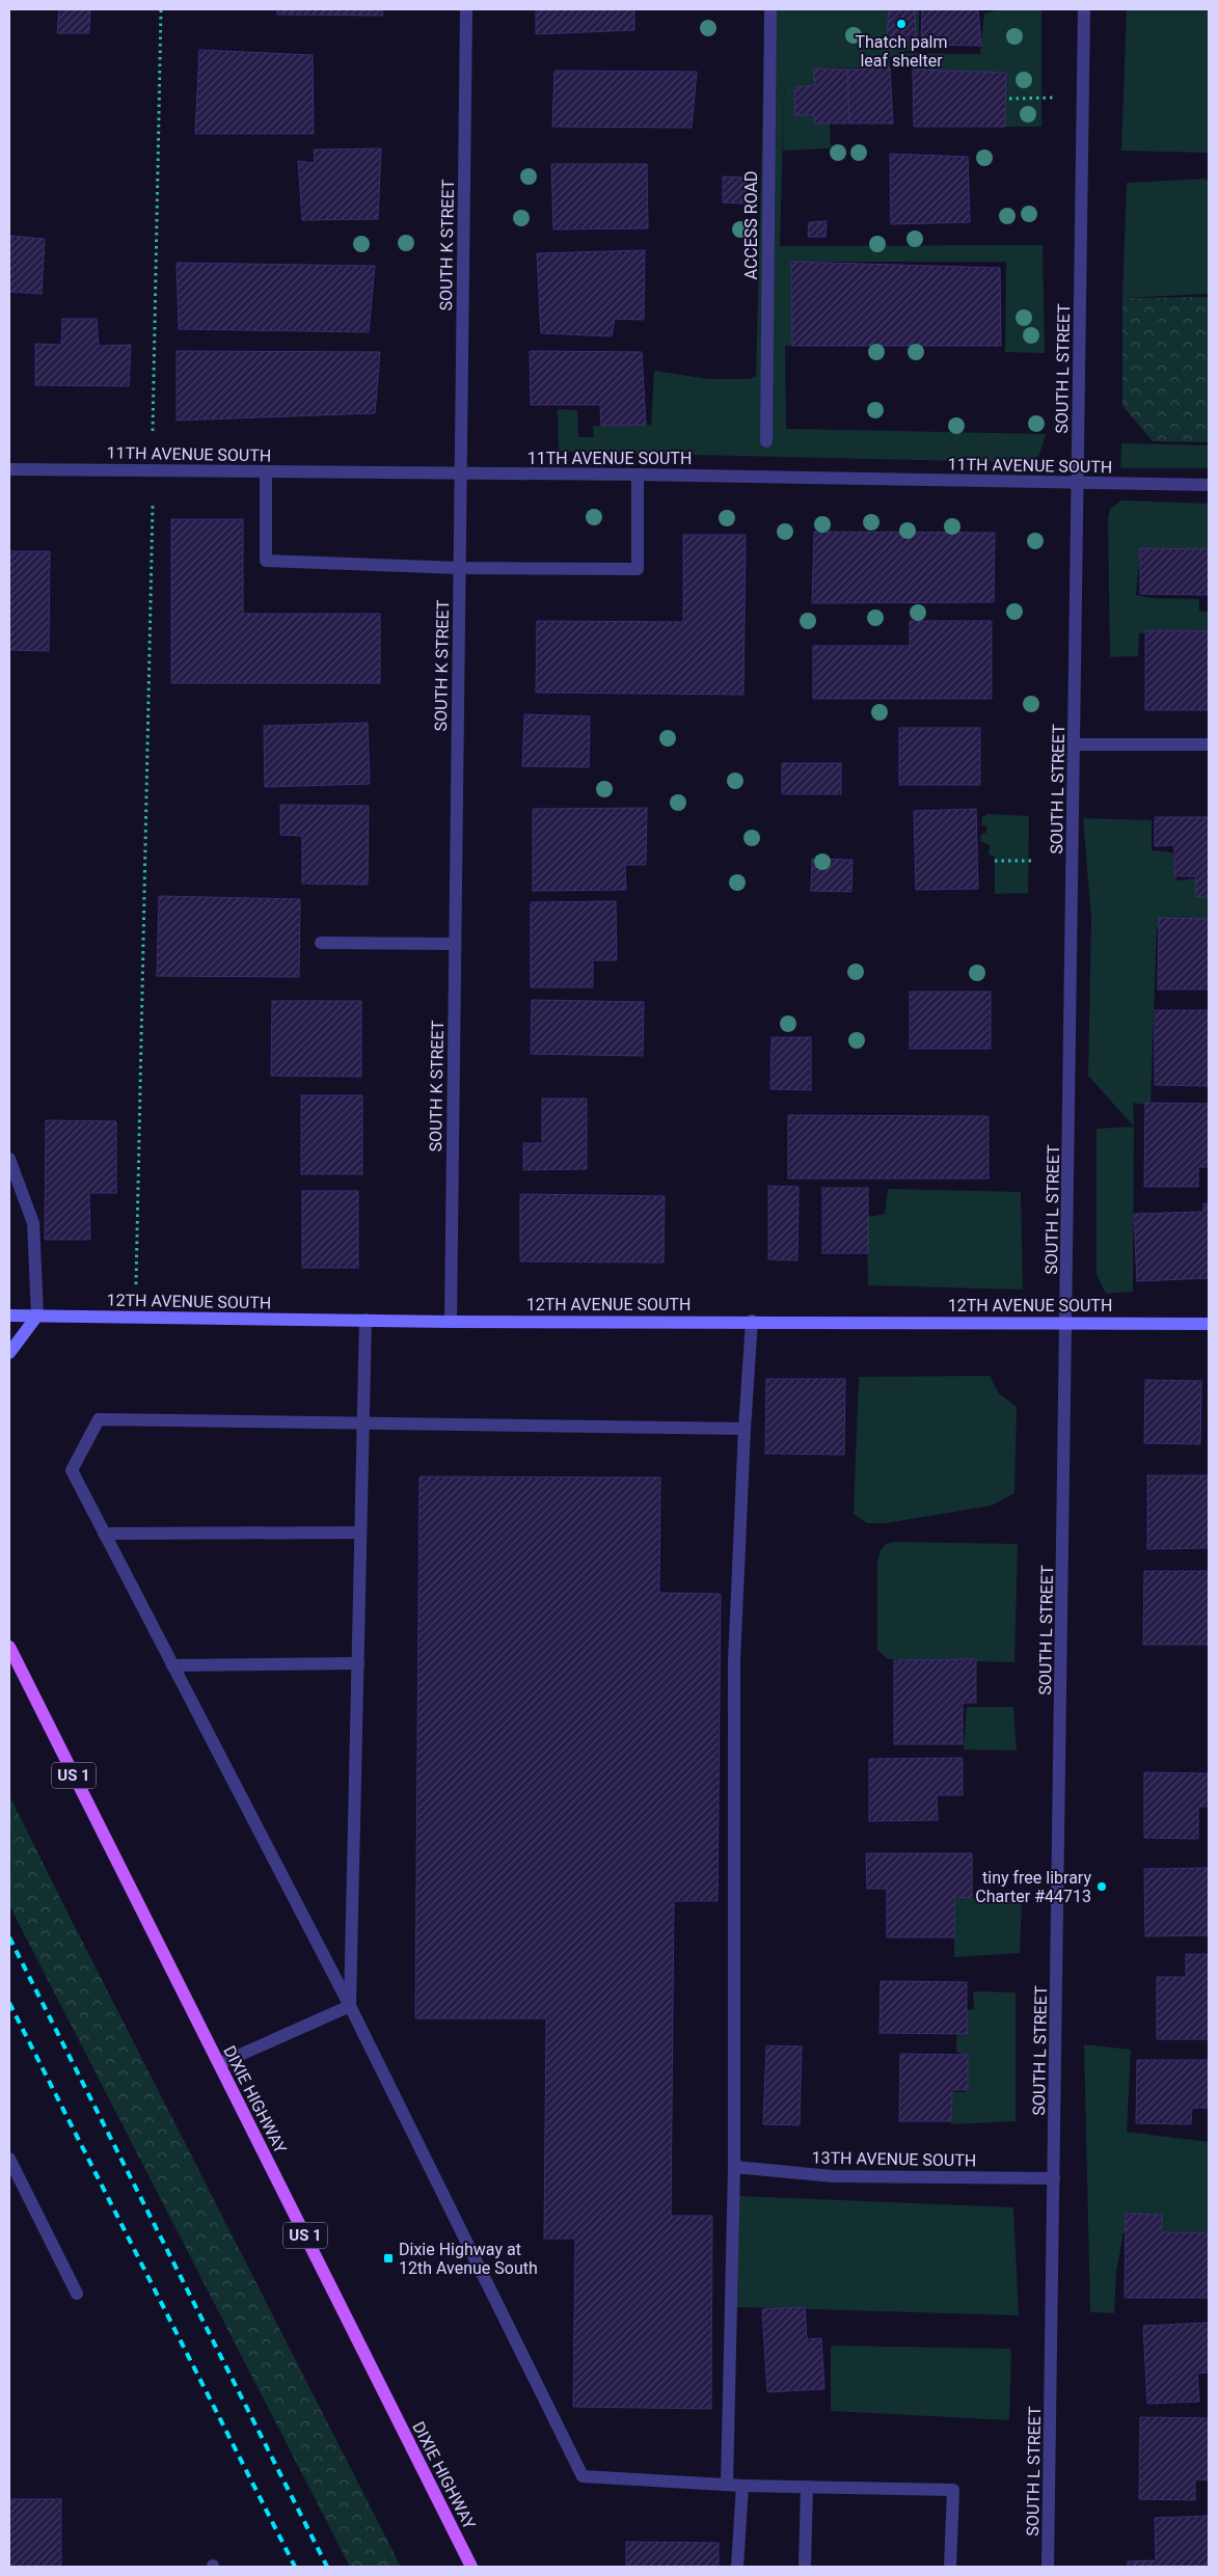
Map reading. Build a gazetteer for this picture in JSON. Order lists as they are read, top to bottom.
{
  "streets": {
    "main road": ["US 1", "DIXIE HIGHWAY"],
    "street": [
      "ACCESS ROAD",
      "SOUTH K STREET",
      "SOUTH L STREET",
      "11TH AVENUE SOUTH",
      "12TH AVENUE SOUTH",
      "13TH AVENUE SOUTH"
    ]
  },
  "crossings": [
    ["SOUTH K STREET", "11TH AVENUE SOUTH"],
    ["SOUTH K STREET", "12TH AVENUE SOUTH"],
    ["SOUTH L STREET", "11TH AVENUE SOUTH"],
    ["SOUTH L STREET", "12TH AVENUE SOUTH"],
    ["SOUTH L STREET", "13TH AVENUE SOUTH"]
  ],
  "places": {
    "other": ["Thatch palm leaf shelter", "tiny free library Charter #44713"],
    "transit": ["Dixie Highway at 12th Avenue South"]
  }
}
